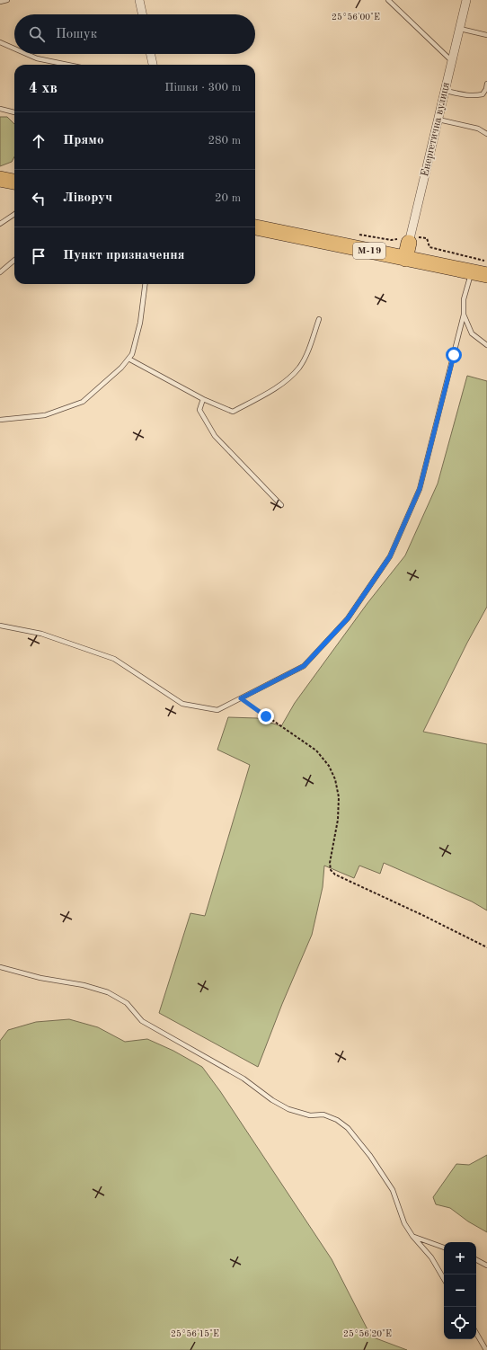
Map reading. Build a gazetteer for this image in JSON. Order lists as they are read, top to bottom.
{
  "streets": {
    "highway": ["Енергетична вулиця", "М-19"]
  },
  "crossings": [
    ["Енергетична вулиця", "М-19"]
  ],
  "page": {
    "search": "Пошук",
    "heading": ["4 хв", "Пішки · 300 m"],
    "list": [
      ["Прямо", "280 m"],
      ["Ліворуч", "20 m"],
      "Пункт призначення"
    ],
    "map_buttons": ["+", "−"]
  },
  "coordinates": ["25°56'00\"E", "25°56'15\"E", "25°56'20\"E"]
}
